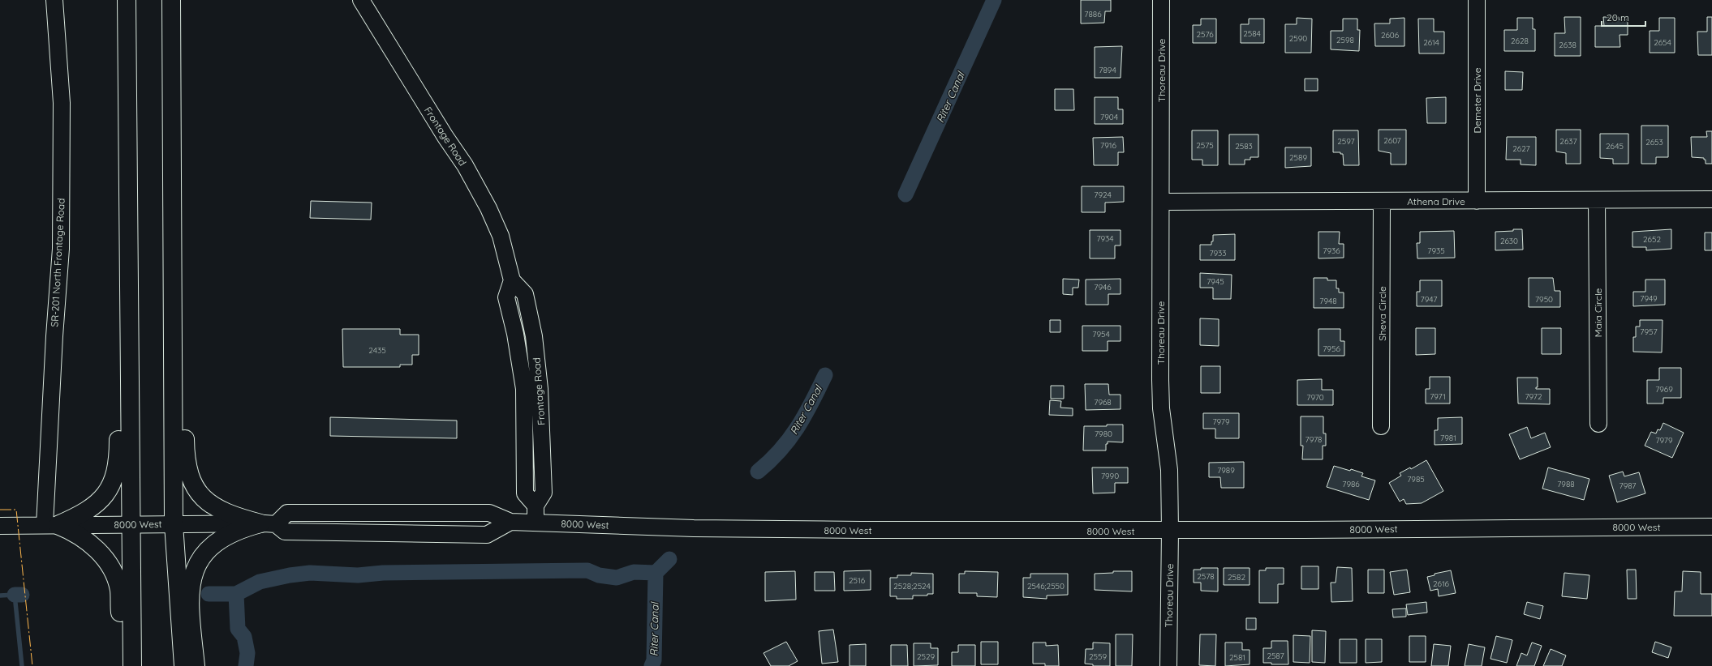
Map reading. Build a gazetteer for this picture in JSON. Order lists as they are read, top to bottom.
{
  "streets": {
    "street": [
      "Thoreau Drive",
      "Demeter Drive",
      "Frontage Road",
      "Athena Drive",
      "SR-201 North Frontage Road",
      "Maia Circle",
      "Sheva Circle",
      "8000 West"
    ]
  },
  "crossings": [
    ["Thoreau Drive", "Athena Drive"],
    ["Thoreau Drive", "8000 West"],
    ["Demeter Drive", "Athena Drive"],
    ["Frontage Road", "8000 West"],
    ["Athena Drive", "Maia Circle"],
    ["Athena Drive", "Sheva Circle"],
    ["SR-201 North Frontage Road", "8000 West"]
  ],
  "water": ["Riter Canal"],
  "house_numbers": [
    "7886",
    "2584",
    "2576",
    "2606",
    "2590",
    "2598",
    "2628",
    "2614",
    "2654",
    "2638",
    "7894",
    "7904",
    "2607",
    "2597",
    "2637",
    "2653",
    "7916",
    "2575",
    "2583",
    "2645",
    "2627",
    "2589",
    "7924",
    "7934",
    "2652",
    "2630",
    "7936",
    "7935",
    "7933",
    "7945",
    "7946",
    "7949",
    "7947",
    "7950",
    "7948",
    "7957",
    "7954",
    "7956",
    "2435",
    "7969",
    "7971",
    "7972",
    "7970",
    "7968",
    "7979",
    "7980",
    "7981",
    "7978",
    "7979",
    "7989",
    "7990",
    "7985",
    "7986",
    "7988",
    "7987",
    "2578",
    "2582",
    "2516",
    "2616",
    "2528;2524",
    "2546;2550",
    "2587",
    "2529",
    "2559",
    "2581"
  ],
  "scale_bar": "20 m"
}
